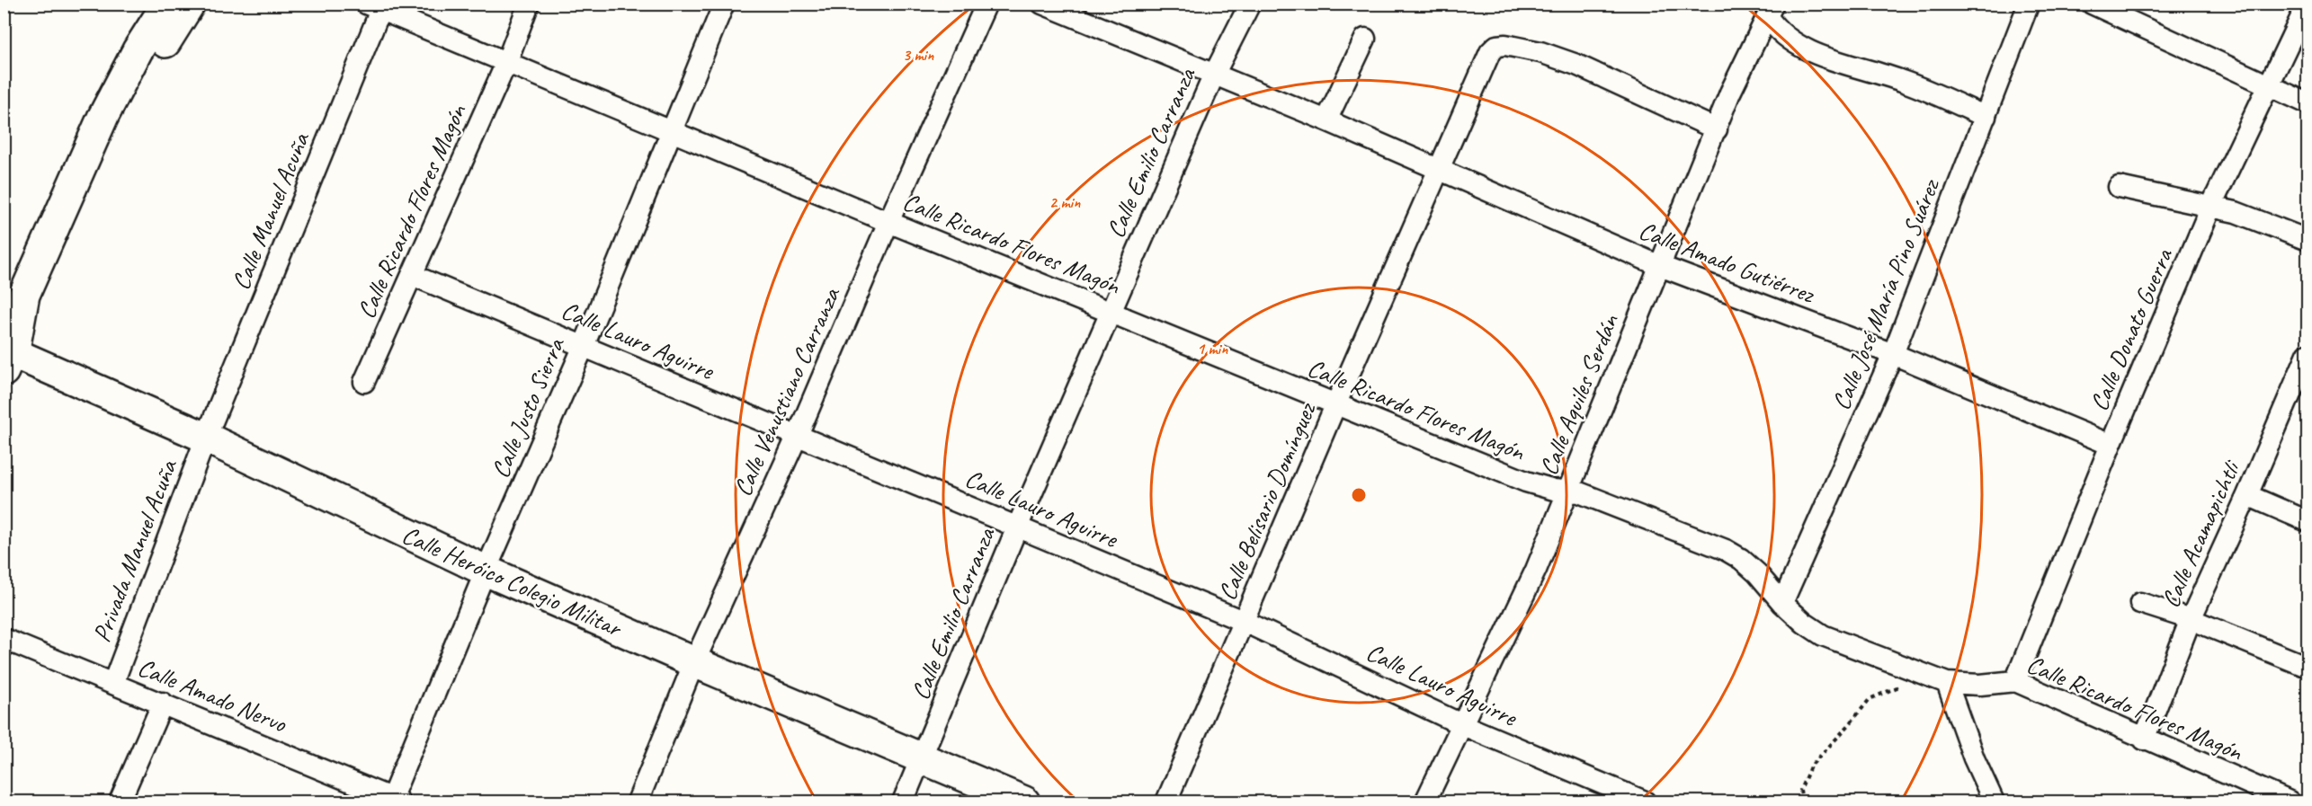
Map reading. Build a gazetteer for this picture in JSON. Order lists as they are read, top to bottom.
{
  "streets": {
    "main road": ["Calle Heróico Colegio Militar"],
    "street": [
      "Calle Emilio Carranza",
      "Calle Manuel Acuña",
      "Calle Ricardo Flores Magón",
      "Calle Amado Gutiérrez",
      "Calle José María Pino Suárez",
      "Calle Donato Guerra",
      "Calle Lauro Aguirre",
      "Calle Venustiano Carranza",
      "Calle Aquiles Serdán",
      "Calle Justo Sierra",
      "Calle Belisario Domínguez",
      "Calle Acamapichtli",
      "Privada Manuel Acuña",
      "Calle Amado Nervo"
    ]
  },
  "crossings": [
    ["Calle Emilio Carranza", "Calle Ricardo Flores Magón"],
    ["Calle Emilio Carranza", "Calle Amado Gutiérrez"],
    ["Calle Emilio Carranza", "Calle Lauro Aguirre"],
    ["Calle Emilio Carranza", "Calle Heróico Colegio Militar"],
    ["Calle Manuel Acuña", "Calle Ricardo Flores Magón"],
    ["Calle Manuel Acuña", "Privada Manuel Acuña"],
    ["Calle Manuel Acuña", "Calle Heróico Colegio Militar"],
    ["Calle Ricardo Flores Magón", "Calle José María Pino Suárez"],
    ["Calle Ricardo Flores Magón", "Calle Donato Guerra"],
    ["Calle Ricardo Flores Magón", "Calle Lauro Aguirre"],
    ["Calle Ricardo Flores Magón", "Calle Venustiano Carranza"],
    ["Calle Ricardo Flores Magón", "Calle Aquiles Serdán"],
    ["Calle Ricardo Flores Magón", "Calle Justo Sierra"],
    ["Calle Ricardo Flores Magón", "Calle Belisario Domínguez"],
    ["Calle Ricardo Flores Magón", "Calle Acamapichtli"],
    ["Calle Amado Gutiérrez", "Calle José María Pino Suárez"],
    ["Calle Amado Gutiérrez", "Calle Donato Guerra"],
    ["Calle Amado Gutiérrez", "Calle Aquiles Serdán"],
    ["Calle Amado Gutiérrez", "Calle Belisario Domínguez"],
    ["Calle Lauro Aguirre", "Calle Venustiano Carranza"],
    ["Calle Lauro Aguirre", "Calle Aquiles Serdán"],
    ["Calle Lauro Aguirre", "Calle Justo Sierra"],
    ["Calle Lauro Aguirre", "Calle Belisario Domínguez"],
    ["Calle Venustiano Carranza", "Calle Heróico Colegio Militar"],
    ["Calle Aquiles Serdán", "Calle Belisario Domínguez"],
    ["Calle Justo Sierra", "Calle Heróico Colegio Militar"],
    ["Calle Justo Sierra", "Calle Amado Nervo"],
    ["Privada Manuel Acuña", "Calle Heróico Colegio Militar"],
    ["Privada Manuel Acuña", "Calle Amado Nervo"]
  ],
  "rings": ["3 min", "2 min", "1 min"]
}
